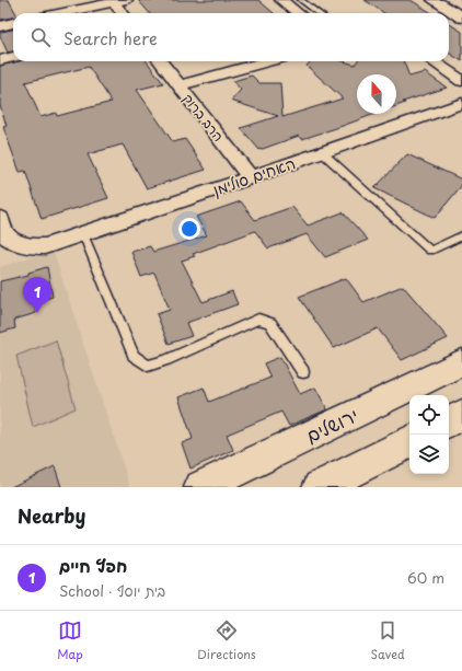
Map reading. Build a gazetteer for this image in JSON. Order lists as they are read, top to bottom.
{
  "streets": {
    "street": ["הרב ברוק", "האחים סולימן", "ירושלים"]
  },
  "crossings": [
    ["הרב ברוק", "האחים סולימן"]
  ],
  "north": "top",
  "page": {
    "search": "Search here",
    "pins": "1",
    "heading": "Nearby",
    "list": [
      {
        "mark": "1",
        "name": "חפץ חיים",
        "note": "School · בית יוסף",
        "value": "60 m"
      }
    ],
    "nav": ["Map", "Directions", "Saved"]
  }
}
